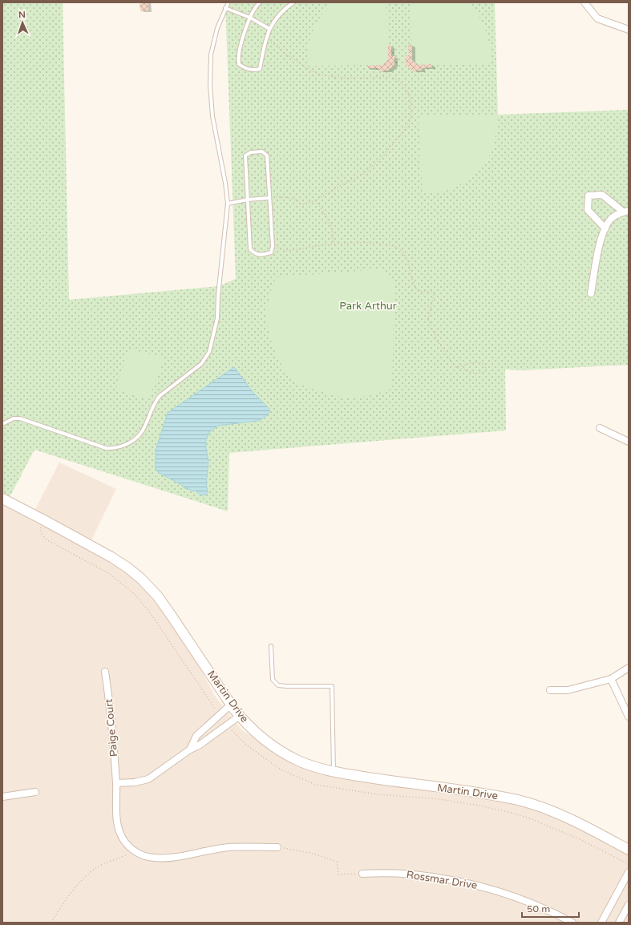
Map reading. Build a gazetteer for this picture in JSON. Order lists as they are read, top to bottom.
{
  "streets": {
    "street": ["Martin Drive", "Paige Court", "Rossmar Drive"]
  },
  "parks": ["Park Arthur"],
  "scale_bar": "50 m",
  "north": "top"
}
